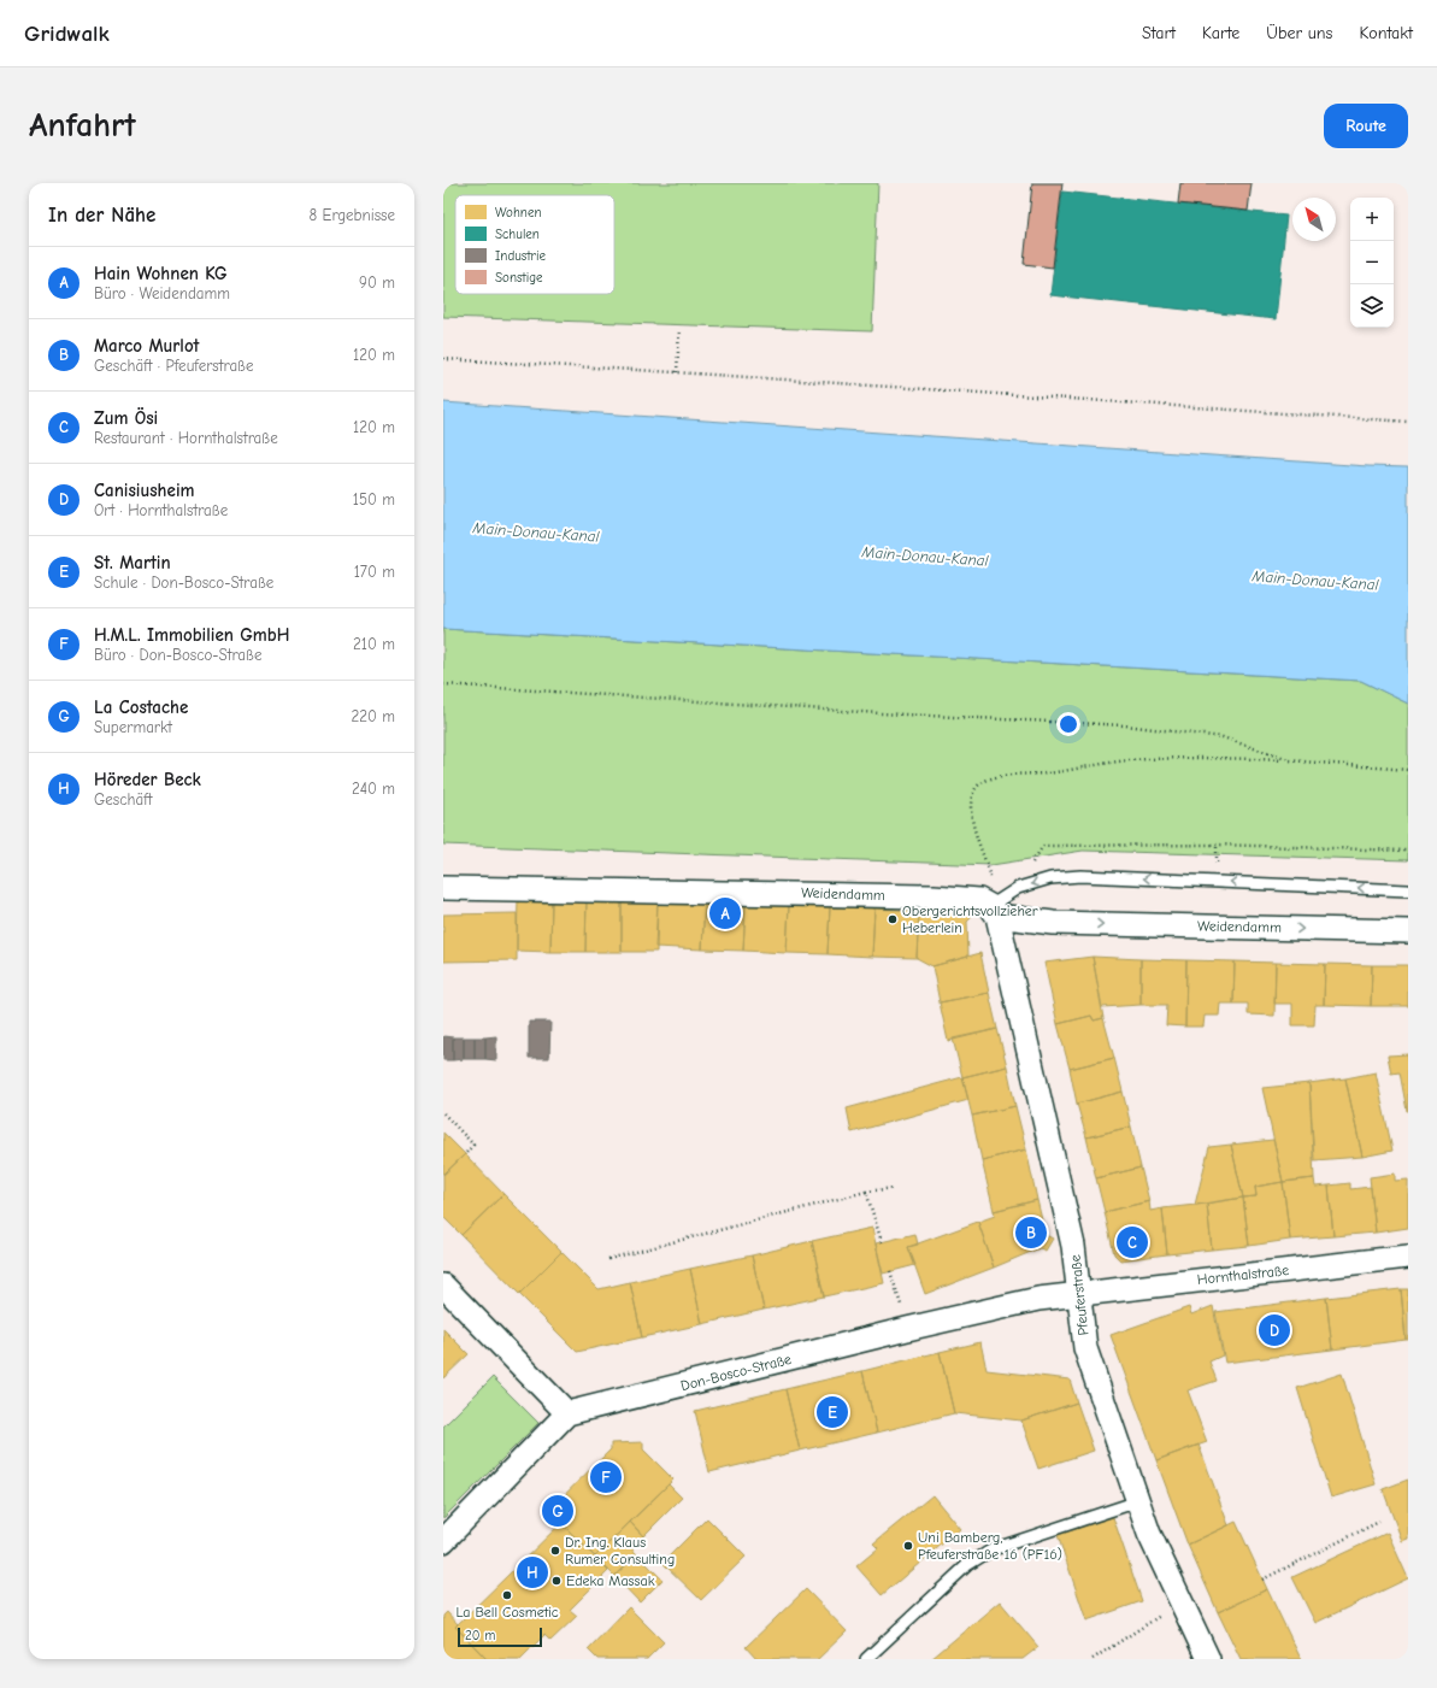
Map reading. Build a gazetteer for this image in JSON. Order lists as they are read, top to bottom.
{
  "streets": {
    "street": [
      "Weidendamm",
      "Hornthalstraße",
      "Pfeuferstraße",
      "Don-Bosco-Straße"
    ]
  },
  "crossings": [
    ["Weidendamm", "Pfeuferstraße"],
    ["Hornthalstraße", "Pfeuferstraße"],
    ["Hornthalstraße", "Don-Bosco-Straße"],
    ["Pfeuferstraße", "Don-Bosco-Straße"]
  ],
  "one_way": ["Weidendamm"],
  "water": ["Main-Donau-Kanal"],
  "places": [
    "Obergerichtsvollzieher Heberlein",
    "Uni Bamberg, Pfeuferstraße 16 (PF16)",
    "Dr. Ing. Klaus Rumer Consulting",
    "Edeka Massak",
    "La Bell Cosmetic"
  ],
  "legend": [
    "Wohnen",
    "Schulen",
    "Industrie",
    "Sonstige"
  ],
  "scale_bar": "20 m",
  "north": "top left",
  "page": {
    "header": "Gridwalk",
    "nav": [
      "Start",
      "Karte",
      "Über uns",
      "Kontakt"
    ],
    "buttons": "Route",
    "title": "Anfahrt",
    "heading": ["In der Nähe", "8 Ergebnisse"],
    "map_buttons": ["+", "−"],
    "list": [
      {
        "mark": "A",
        "name": "Hain Wohnen KG",
        "note": "Büro · Weidendamm",
        "value": "90 m"
      },
      {
        "mark": "B",
        "name": "Marco Murlot",
        "note": "Geschäft · Pfeuferstraße",
        "value": "120 m"
      },
      {
        "mark": "C",
        "name": "Zum Ösi",
        "note": "Restaurant · Hornthalstraße",
        "value": "120 m"
      },
      {
        "mark": "D",
        "name": "Canisiusheim",
        "note": "Ort · Hornthalstraße",
        "value": "150 m"
      },
      {
        "mark": "E",
        "name": "St. Martin",
        "note": "Schule · Don-Bosco-Straße",
        "value": "170 m"
      },
      {
        "mark": "F",
        "name": "H.M.L. Immobilien GmbH",
        "note": "Büro · Don-Bosco-Straße",
        "value": "210 m"
      },
      {
        "mark": "G",
        "name": "La Costache",
        "note": "Supermarkt",
        "value": "220 m"
      },
      {
        "mark": "H",
        "name": "Höreder Beck",
        "note": "Geschäft",
        "value": "240 m"
      }
    ],
    "pins": [
      "A",
      "B",
      "C",
      "D",
      "E",
      "F",
      "G",
      "H"
    ],
    "scale": "20 m"
  }
}
